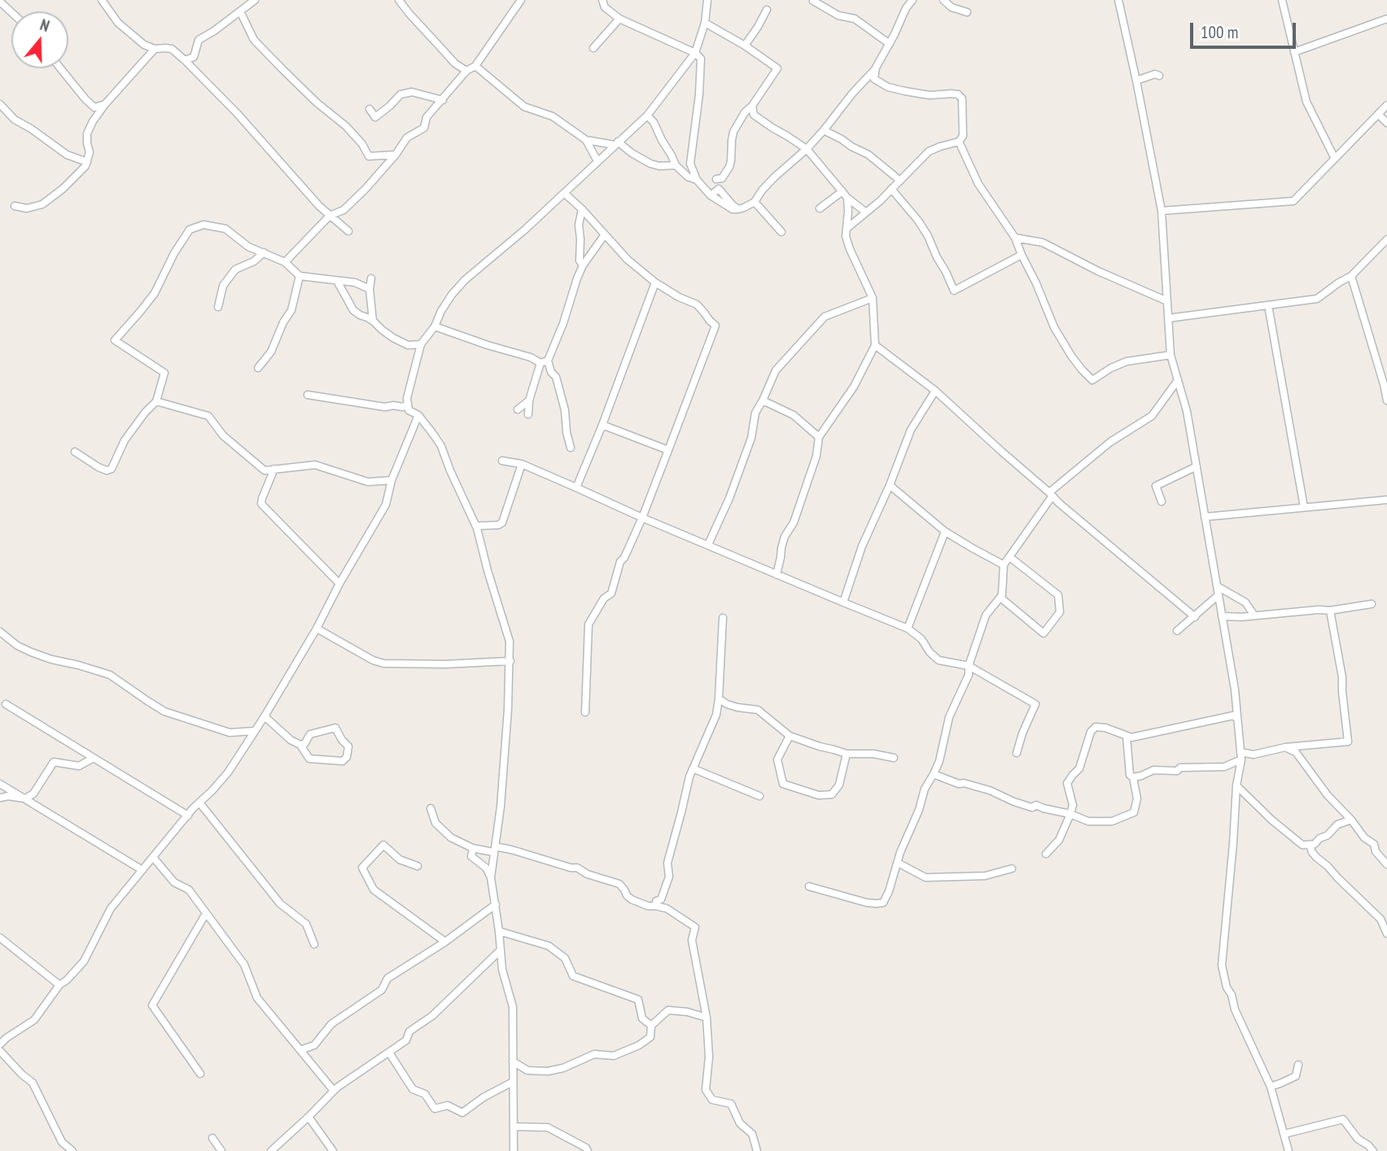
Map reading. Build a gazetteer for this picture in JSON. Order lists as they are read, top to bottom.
{
  "scale_bar": "100 m",
  "north": "top"
}
